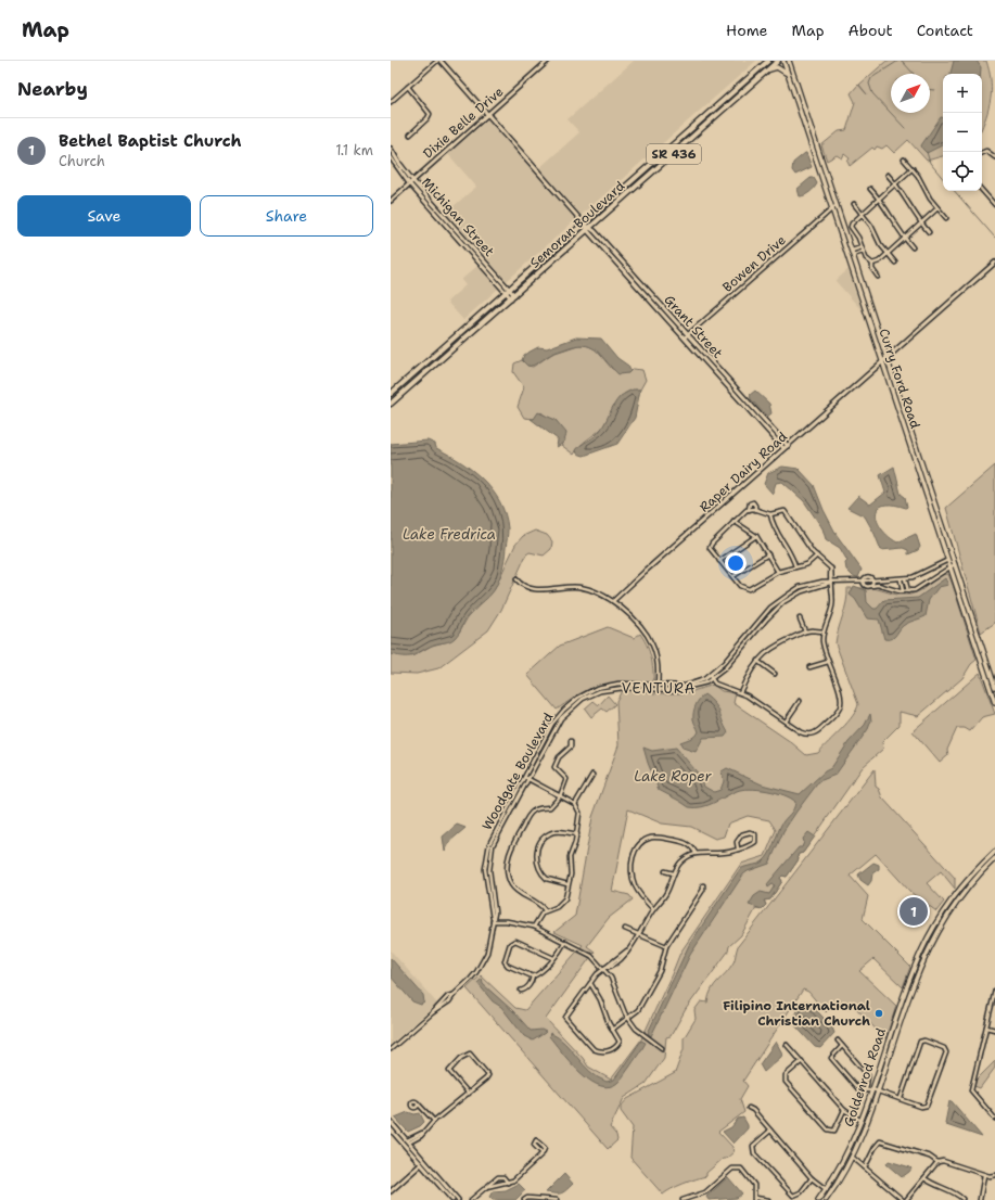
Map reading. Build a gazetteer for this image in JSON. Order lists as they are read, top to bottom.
{
  "streets": {
    "main road": [
      "SR 436",
      "Semoran Boulevard",
      "Curry Ford Road",
      "Goldenrod Road"
    ],
    "street": [
      "Dixie Belle Drive",
      "Michigan Street",
      "Bowen Drive",
      "Grant Street",
      "Raper Dairy Road",
      "Woodgate Boulevard"
    ]
  },
  "crossings": [
    ["Dixie Belle Drive", "Michigan Street"],
    ["Dixie Belle Drive", "Grant Street"],
    ["Michigan Street", "Semoran Boulevard"],
    ["Semoran Boulevard", "Grant Street"],
    ["Bowen Drive", "Grant Street"],
    ["Bowen Drive", "Curry Ford Road"],
    ["Grant Street", "Raper Dairy Road"],
    ["Curry Ford Road", "Raper Dairy Road"],
    ["Curry Ford Road", "Woodgate Boulevard"]
  ],
  "districts": ["VENTURA"],
  "water": ["Lake Fredrica", "Lake Roper"],
  "places": ["Filipino International Christian Church"],
  "north": "top right",
  "page": {
    "header": "Map",
    "nav": [
      "Home",
      "Map",
      "About",
      "Contact"
    ],
    "heading": "Nearby",
    "map_buttons": ["+", "−"],
    "list": [
      {
        "mark": "1",
        "name": "Bethel Baptist Church",
        "note": "Church",
        "value": "1.1 km"
      }
    ],
    "buttons": ["Save", "Share"],
    "pins": "1"
  }
}
